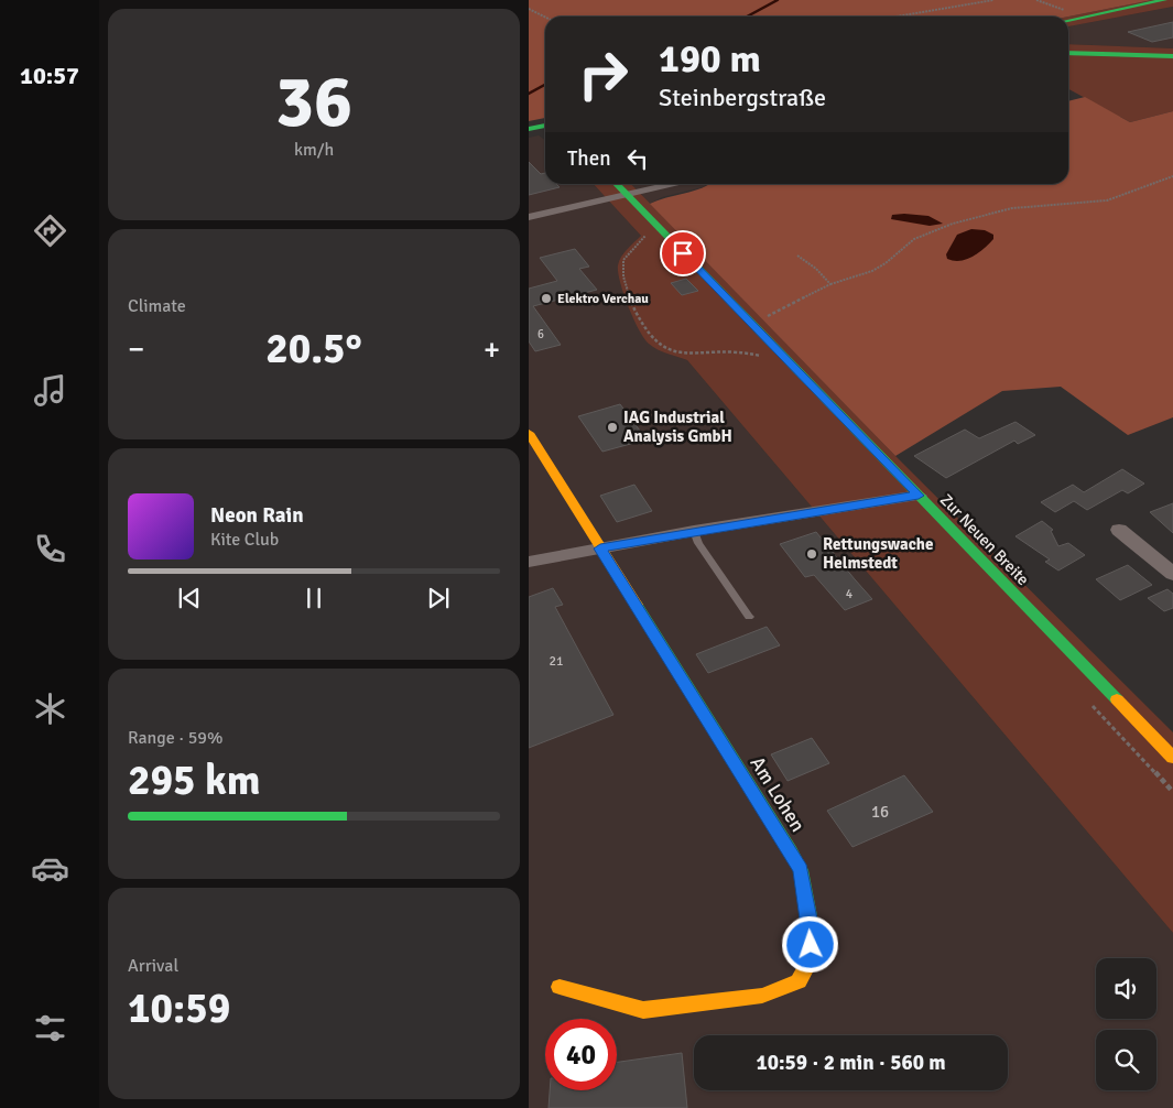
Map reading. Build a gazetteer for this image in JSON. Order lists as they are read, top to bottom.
{
  "streets": {
    "street": ["Zur Neuen Breite", "Am Lohen"]
  },
  "places": ["Elektro Verchau", "IAG Industrial Analysis GmbH", "Rettungswache Helmstedt"],
  "house_numbers": [
    "6",
    "4",
    "21",
    "16"
  ],
  "page": {
    "tabs": "10:57",
    "tile": [
      ["36", "km/h"],
      "Climate",
      ["Range · 59%", "295 km"],
      ["Arrival", "10:59"]
    ],
    "turn": ["190 m", "Steinbergstraße"],
    "then": "Then",
    "heat": ["−", "20.5°", "+"],
    "song": ["Neon Rain", "Kite Club"],
    "limit": "40",
    "trip": "10:59 · 2 min · 560 m"
  }
}
